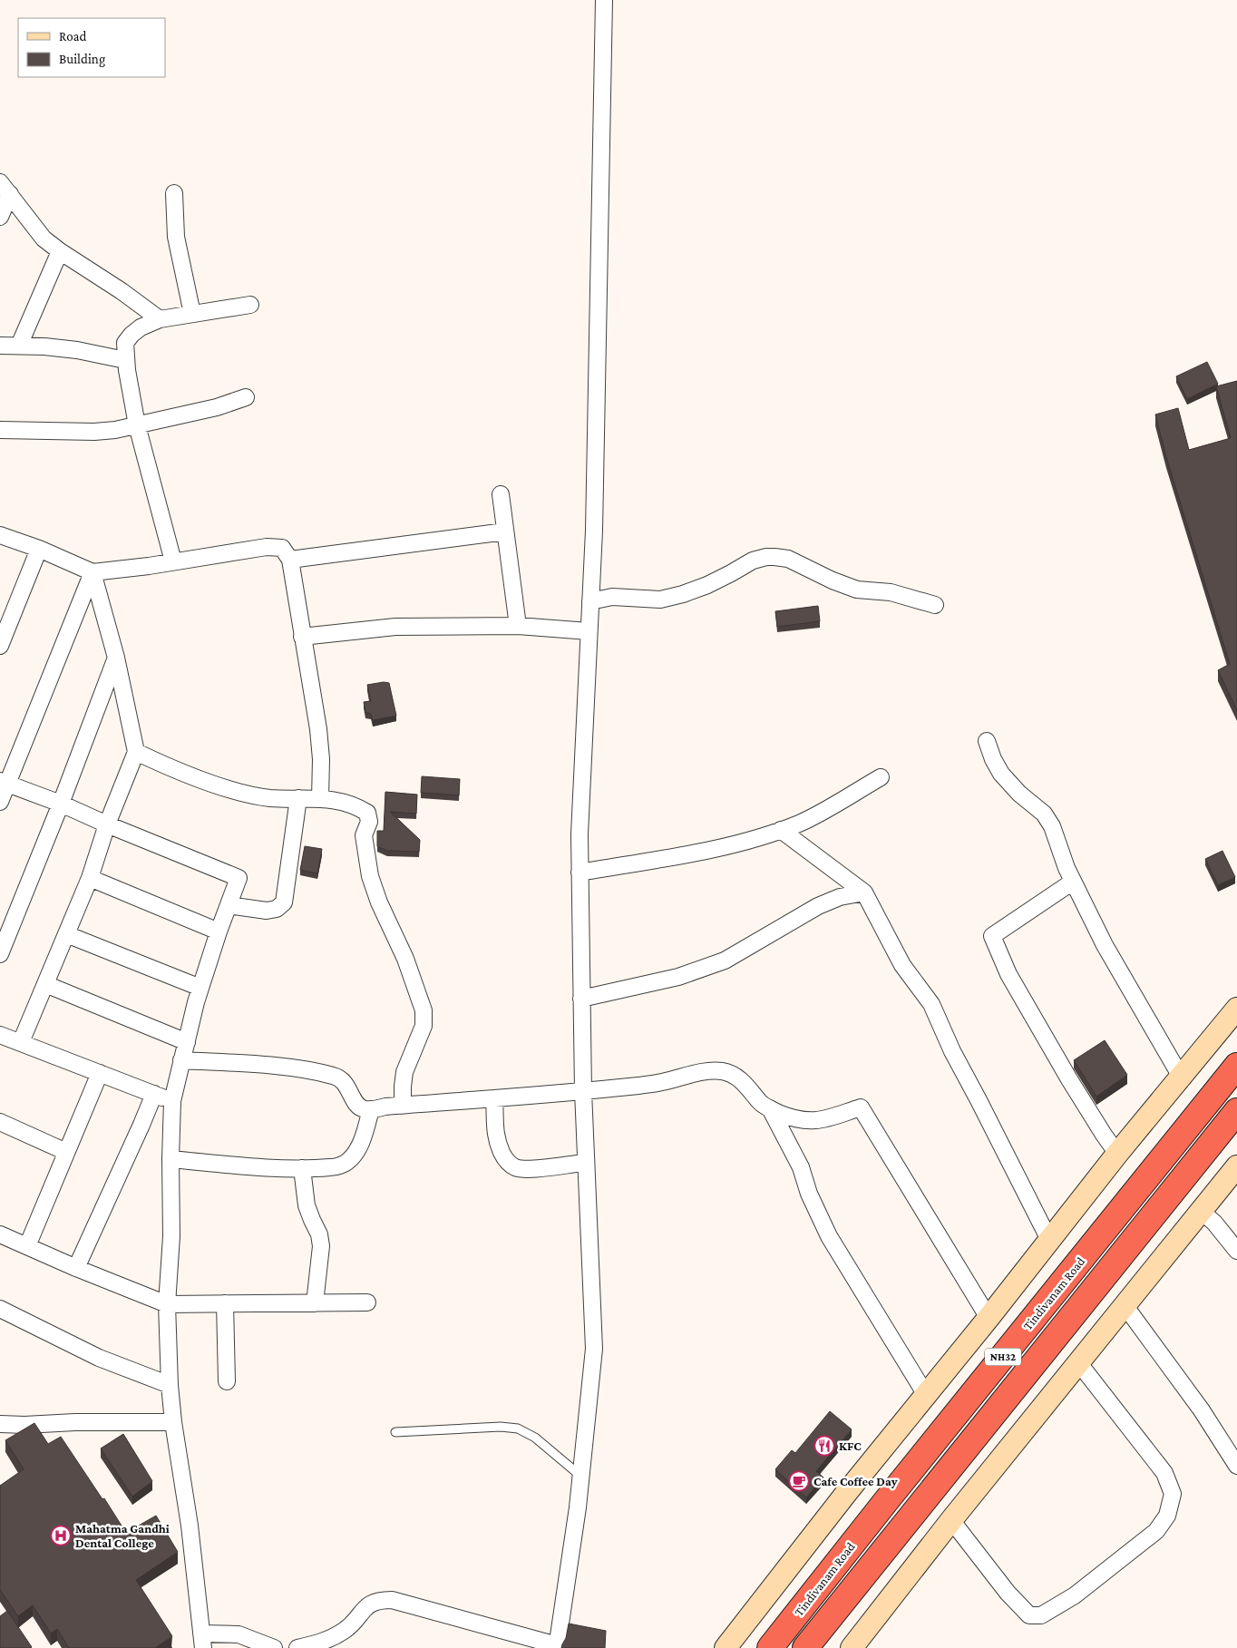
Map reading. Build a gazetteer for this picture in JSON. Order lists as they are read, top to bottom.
{
  "streets": {
    "highway": ["Tindivanam Road", "NH32"]
  },
  "places": {
    "restaurant": ["KFC"],
    "cafe": ["Cafe Coffee Day"],
    "hospital": ["Mahatma Gandhi Dental College"]
  },
  "legend": ["Road", "Building"]
}
